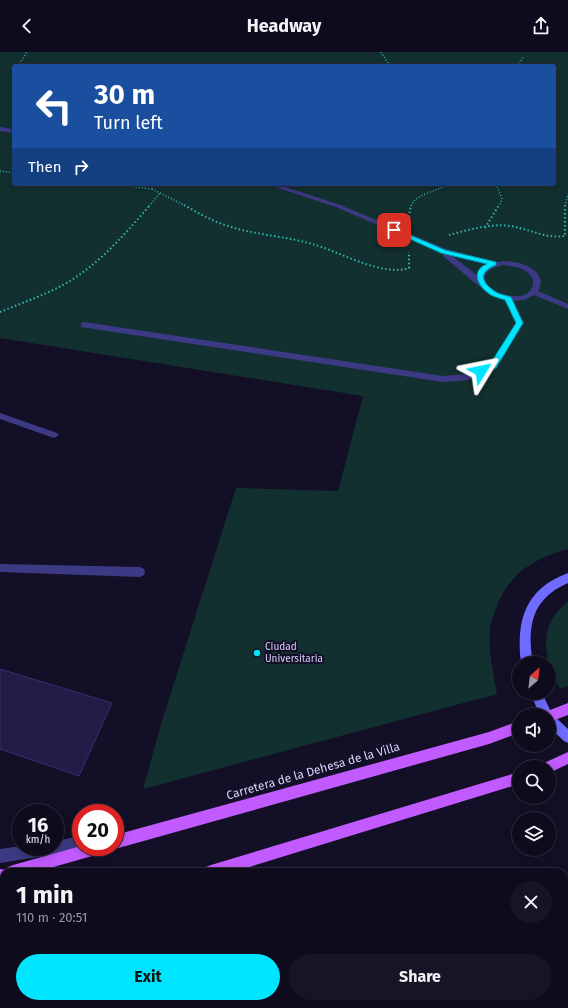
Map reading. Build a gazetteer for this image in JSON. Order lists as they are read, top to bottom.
{
  "streets": {
    "main road": ["Carretera de la Dehesa de la Villa"]
  },
  "places": ["Ciudad Universitaria"],
  "north": "top right",
  "page": {
    "header": "Headway",
    "turn": ["30 m", "Turn left"],
    "then": "Then",
    "speed": "16 km/h",
    "limit": "20",
    "heading": ["1 min", "110 m · 20:51"],
    "buttons": ["Exit", "Share"]
  }
}
